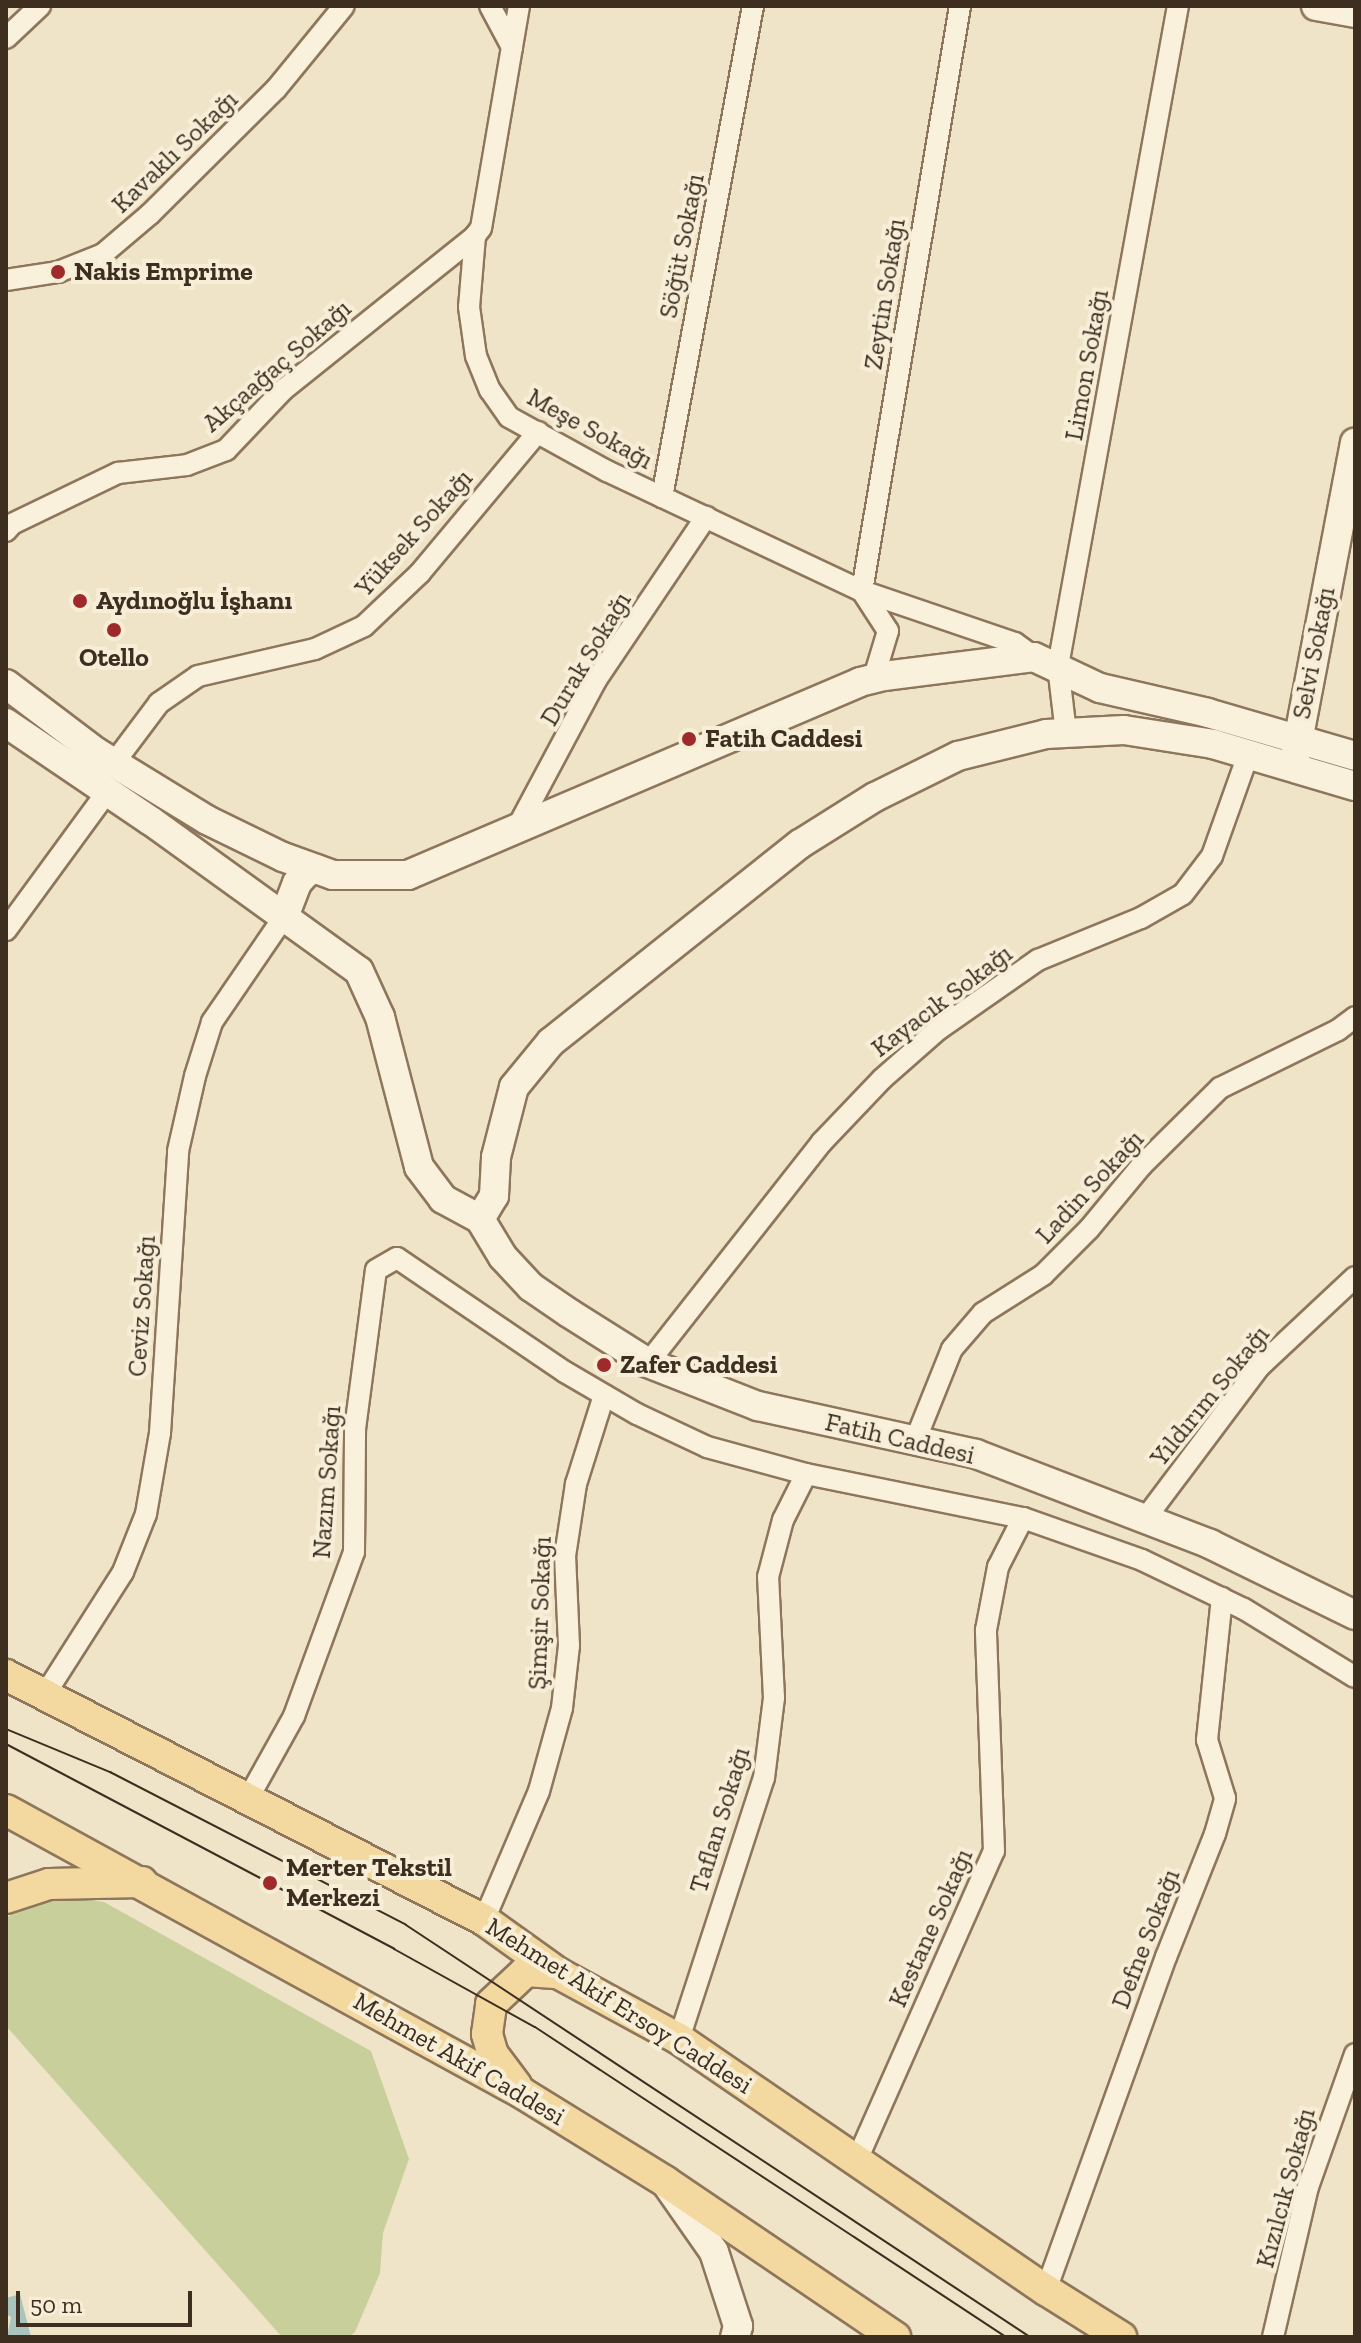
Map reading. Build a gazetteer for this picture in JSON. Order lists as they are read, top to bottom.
{
  "streets": {
    "main road": [
      "Selvi Sokağı",
      "Fatih Caddesi",
      "Mehmet Akif Ersoy Caddesi",
      "Mehmet Akif Caddesi"
    ],
    "street": [
      "Kavaklı Sokağı",
      "Söğüt Sokağı",
      "Zeytin Sokağı",
      "Limon Sokağı",
      "Akçaağaç Sokağı",
      "Meşe Sokağı",
      "Yüksek Sokağı",
      "Durak Sokağı",
      "Kayacık Sokağı",
      "Ladin Sokağı",
      "Ceviz Sokağı",
      "Yıldırım Sokağı",
      "Nazım Sokağı",
      "Şimşir Sokağı",
      "Taflan Sokağı",
      "Kestane Sokağı",
      "Defne Sokağı",
      "Kızılcık Sokağı"
    ]
  },
  "crossings": [
    ["Söğüt Sokağı", "Meşe Sokağı"],
    ["Zeytin Sokağı", "Meşe Sokağı"],
    ["Limon Sokağı", "Meşe Sokağı"],
    ["Akçaağaç Sokağı", "Meşe Sokağı"],
    ["Meşe Sokağı", "Yüksek Sokağı"],
    ["Meşe Sokağı", "Durak Sokağı"],
    ["Kayacık Sokağı", "Fatih Caddesi"],
    ["Ladin Sokağı", "Fatih Caddesi"],
    ["Ceviz Sokağı", "Mehmet Akif Ersoy Caddesi"],
    ["Yıldırım Sokağı", "Fatih Caddesi"],
    ["Nazım Sokağı", "Şimşir Sokağı"],
    ["Nazım Sokağı", "Mehmet Akif Ersoy Caddesi"],
    ["Şimşir Sokağı", "Mehmet Akif Ersoy Caddesi"],
    ["Taflan Sokağı", "Mehmet Akif Ersoy Caddesi"],
    ["Kestane Sokağı", "Mehmet Akif Ersoy Caddesi"],
    ["Defne Sokağı", "Mehmet Akif Ersoy Caddesi"]
  ],
  "places": [
    "Nakis Emprime",
    "Aydınoğlu İşhanı",
    "Otello",
    "Fatih Caddesi",
    "Zafer Caddesi",
    "Merter Tekstil Merkezi"
  ],
  "scale_bar": "50 m"
}
